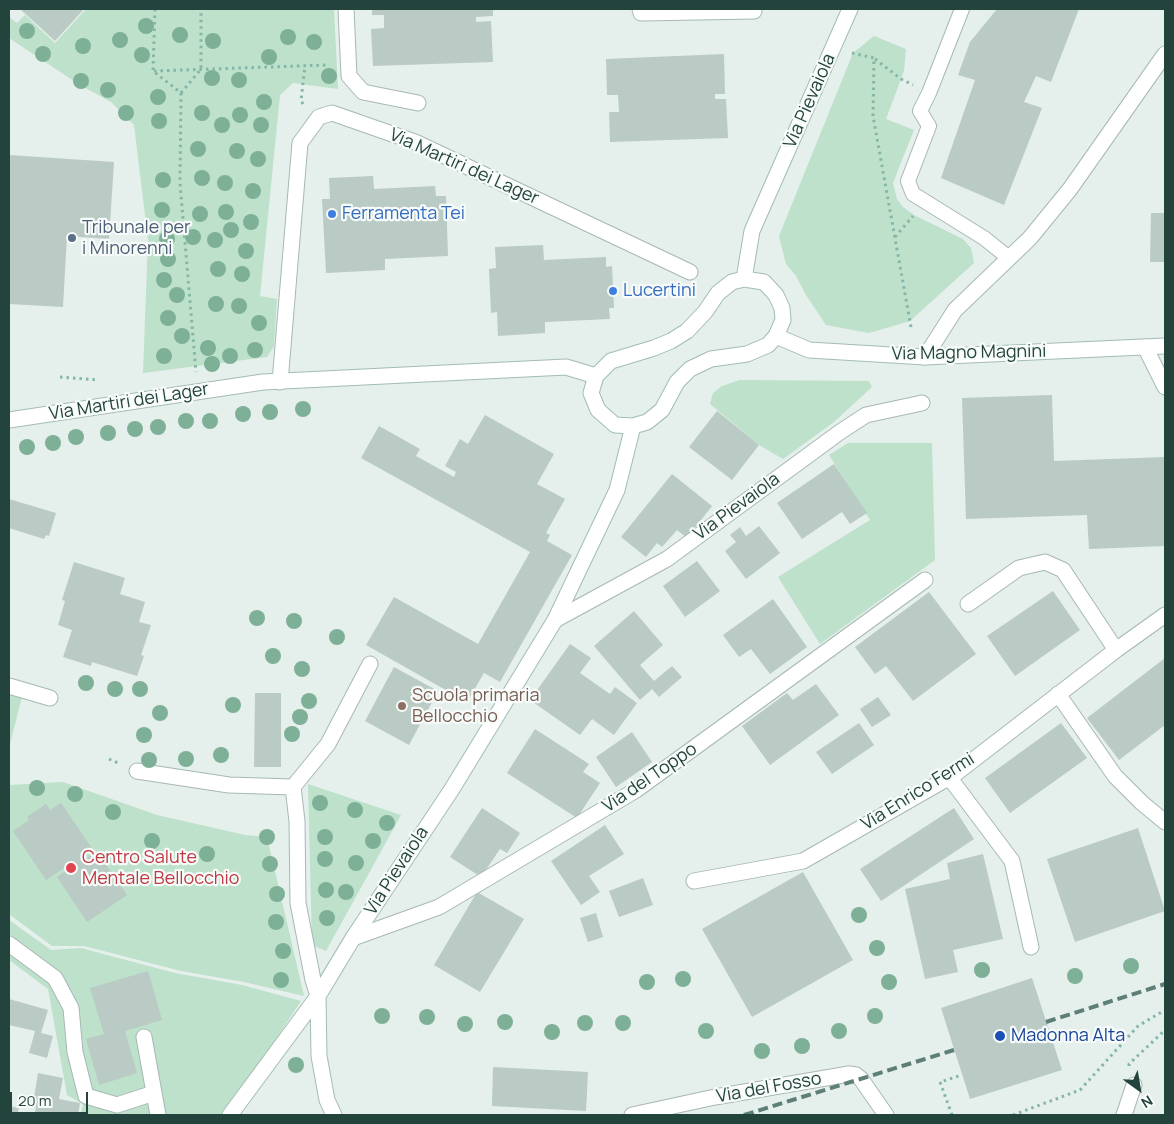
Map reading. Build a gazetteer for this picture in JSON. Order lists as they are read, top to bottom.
{
  "streets": {
    "street": [
      "Via Pievaiola",
      "Via Martiri dei Lager",
      "Via Magno Magnini",
      "Via del Toppo",
      "Via Enrico Fermi",
      "Via del Fosso"
    ]
  },
  "crossings": [
    ["Via Pievaiola", "Via del Toppo"]
  ],
  "places": [
    "Ferramenta Tei",
    "Tribunale per i Minorenni",
    "Lucertini",
    "Scuola primaria Bellocchio",
    "Centro Salute Mentale Bellocchio",
    "Madonna Alta"
  ],
  "scale_bar": "20 m",
  "north": "bottom right"
}
